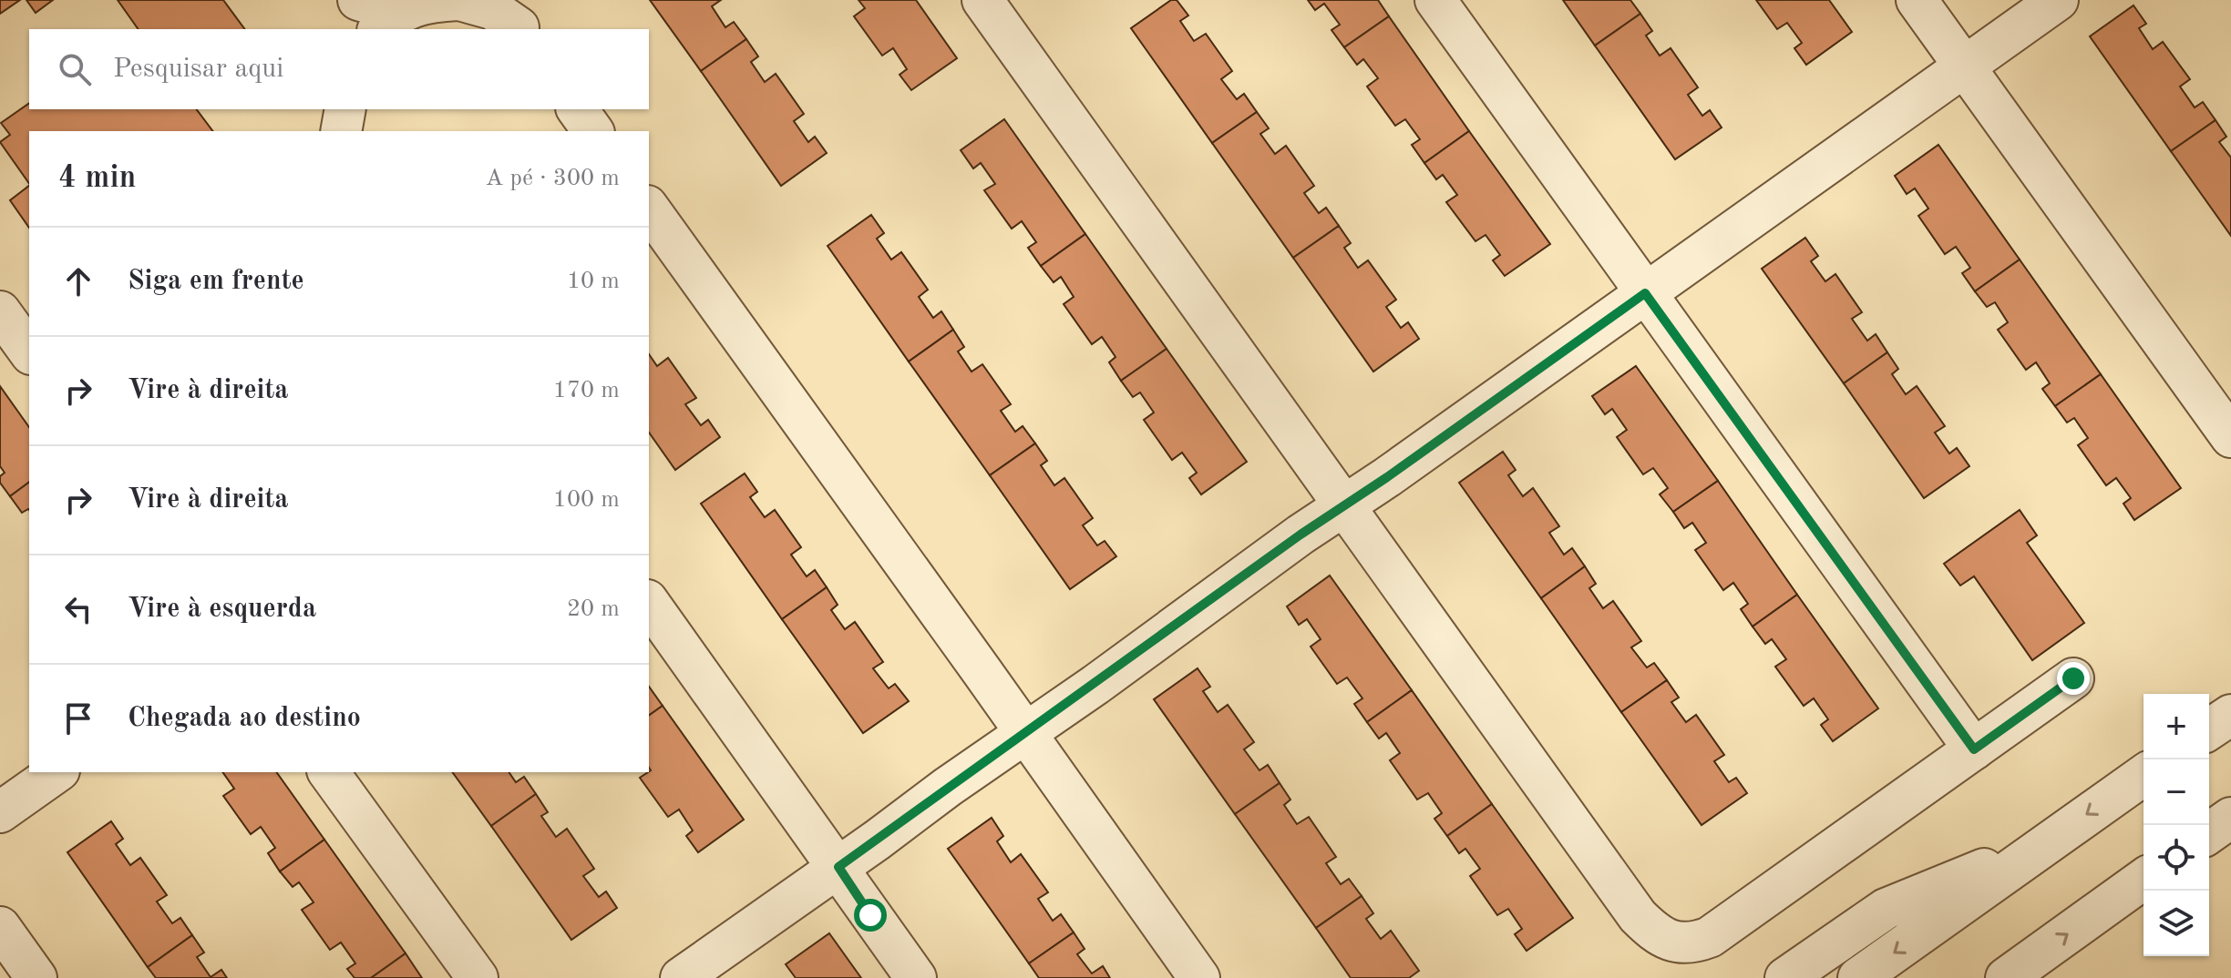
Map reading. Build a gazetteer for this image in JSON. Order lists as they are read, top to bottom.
{
  "page": {
    "search": "Pesquisar aqui",
    "heading": ["4 min", "A pé · 300 m"],
    "list": [
      ["Siga em frente", "10 m"],
      ["Vire à direita", "170 m"],
      ["Vire à direita", "100 m"],
      ["Vire à esquerda", "20 m"],
      "Chegada ao destino"
    ],
    "map_buttons": ["+", "−"]
  }
}
